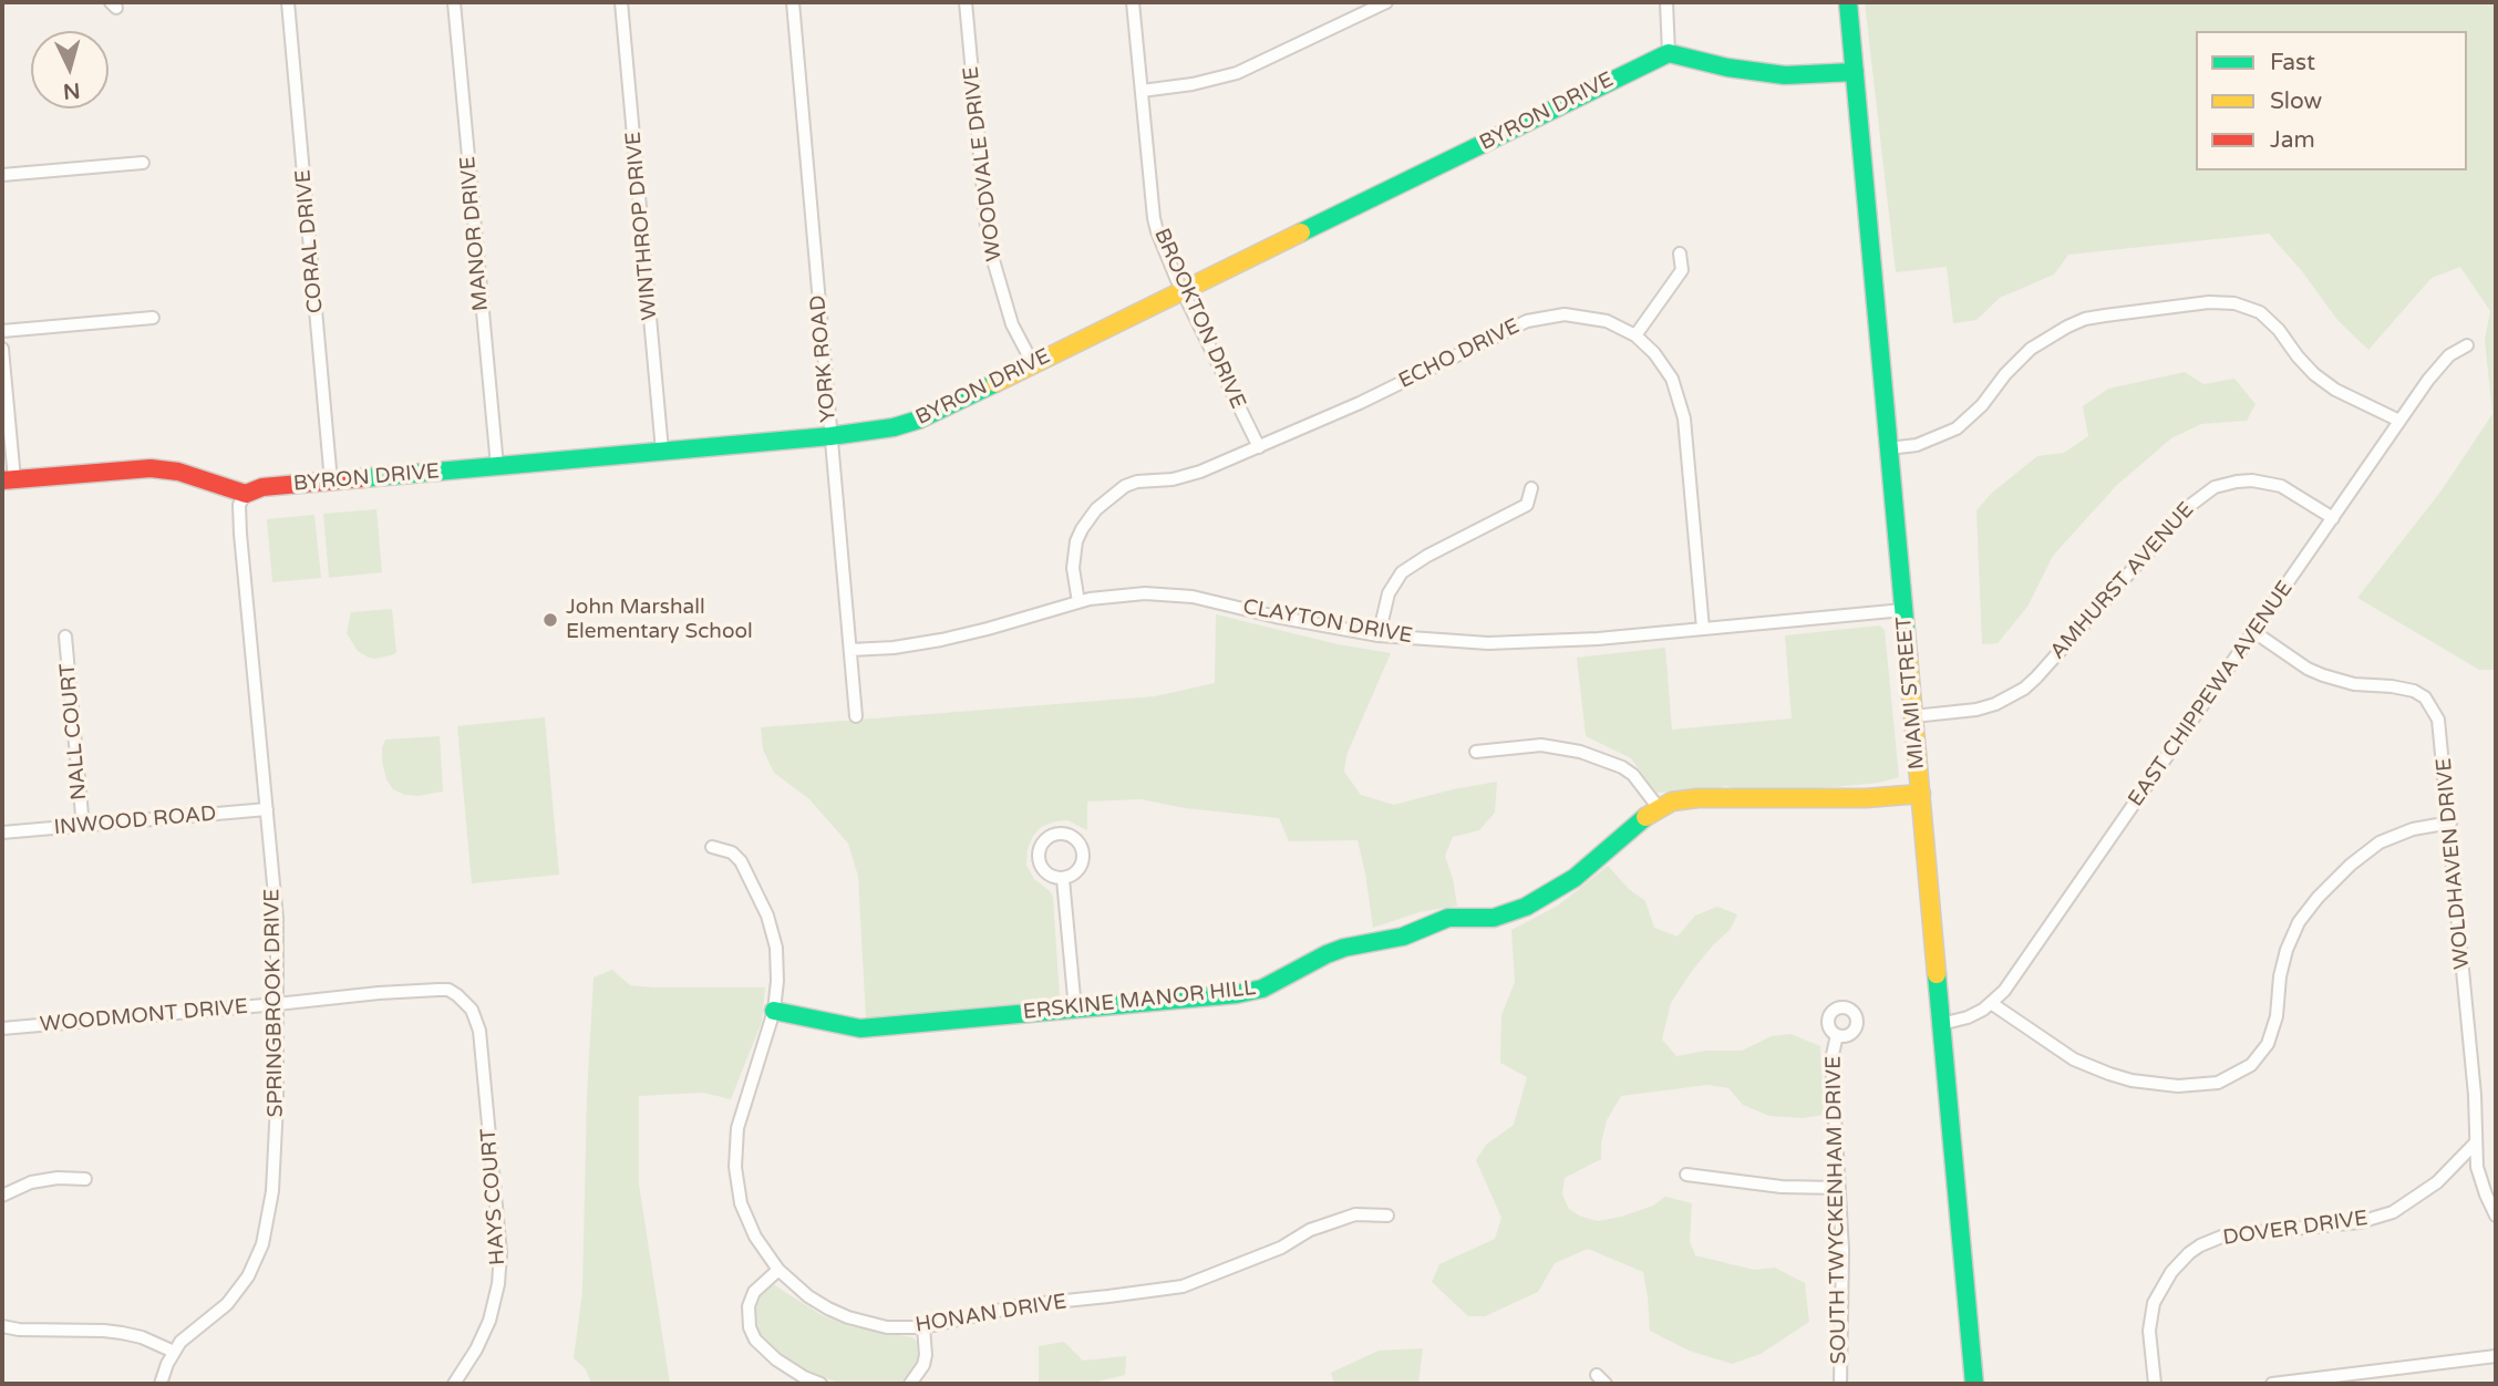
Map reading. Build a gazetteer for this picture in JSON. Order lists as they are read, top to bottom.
{
  "streets": {
    "street": [
      "BYRON DRIVE",
      "WOODVALE DRIVE",
      "WINTHROP DRIVE",
      "MANOR DRIVE",
      "CORAL DRIVE",
      "BROOKTON DRIVE",
      "ECHO DRIVE",
      "YORK ROAD",
      "AMHURST AVENUE",
      "CLAYTON DRIVE",
      "MIAMI STREET",
      "EAST CHIPPEWA AVENUE",
      "NALL COURT",
      "INWOOD ROAD",
      "WOLDHAVEN DRIVE",
      "ERSKINE MANOR HILL",
      "SPRINGBROOK DRIVE",
      "WOODMONT DRIVE",
      "HAYS COURT",
      "SOUTH TWYCKENHAM DRIVE",
      "DOVER DRIVE",
      "HONAN DRIVE"
    ]
  },
  "crossings": [
    ["BYRON DRIVE", "WOODVALE DRIVE"],
    ["BYRON DRIVE", "WINTHROP DRIVE"],
    ["BYRON DRIVE", "MANOR DRIVE"],
    ["BYRON DRIVE", "CORAL DRIVE"],
    ["BYRON DRIVE", "BROOKTON DRIVE"],
    ["BYRON DRIVE", "YORK ROAD"],
    ["BYRON DRIVE", "SPRINGBROOK DRIVE"],
    ["BROOKTON DRIVE", "ECHO DRIVE"],
    ["ECHO DRIVE", "CLAYTON DRIVE"],
    ["YORK ROAD", "CLAYTON DRIVE"],
    ["AMHURST AVENUE", "MIAMI STREET"],
    ["AMHURST AVENUE", "EAST CHIPPEWA AVENUE"],
    ["CLAYTON DRIVE", "MIAMI STREET"],
    ["MIAMI STREET", "EAST CHIPPEWA AVENUE"],
    ["MIAMI STREET", "ERSKINE MANOR HILL"],
    ["EAST CHIPPEWA AVENUE", "WOLDHAVEN DRIVE"],
    ["NALL COURT", "INWOOD ROAD"],
    ["INWOOD ROAD", "SPRINGBROOK DRIVE"],
    ["WOLDHAVEN DRIVE", "DOVER DRIVE"],
    ["ERSKINE MANOR HILL", "HONAN DRIVE"],
    ["SPRINGBROOK DRIVE", "WOODMONT DRIVE"],
    ["WOODMONT DRIVE", "HAYS COURT"]
  ],
  "places": ["John Marshall Elementary School"],
  "legend": ["Fast", "Slow", "Jam"],
  "north": "bottom"
}
